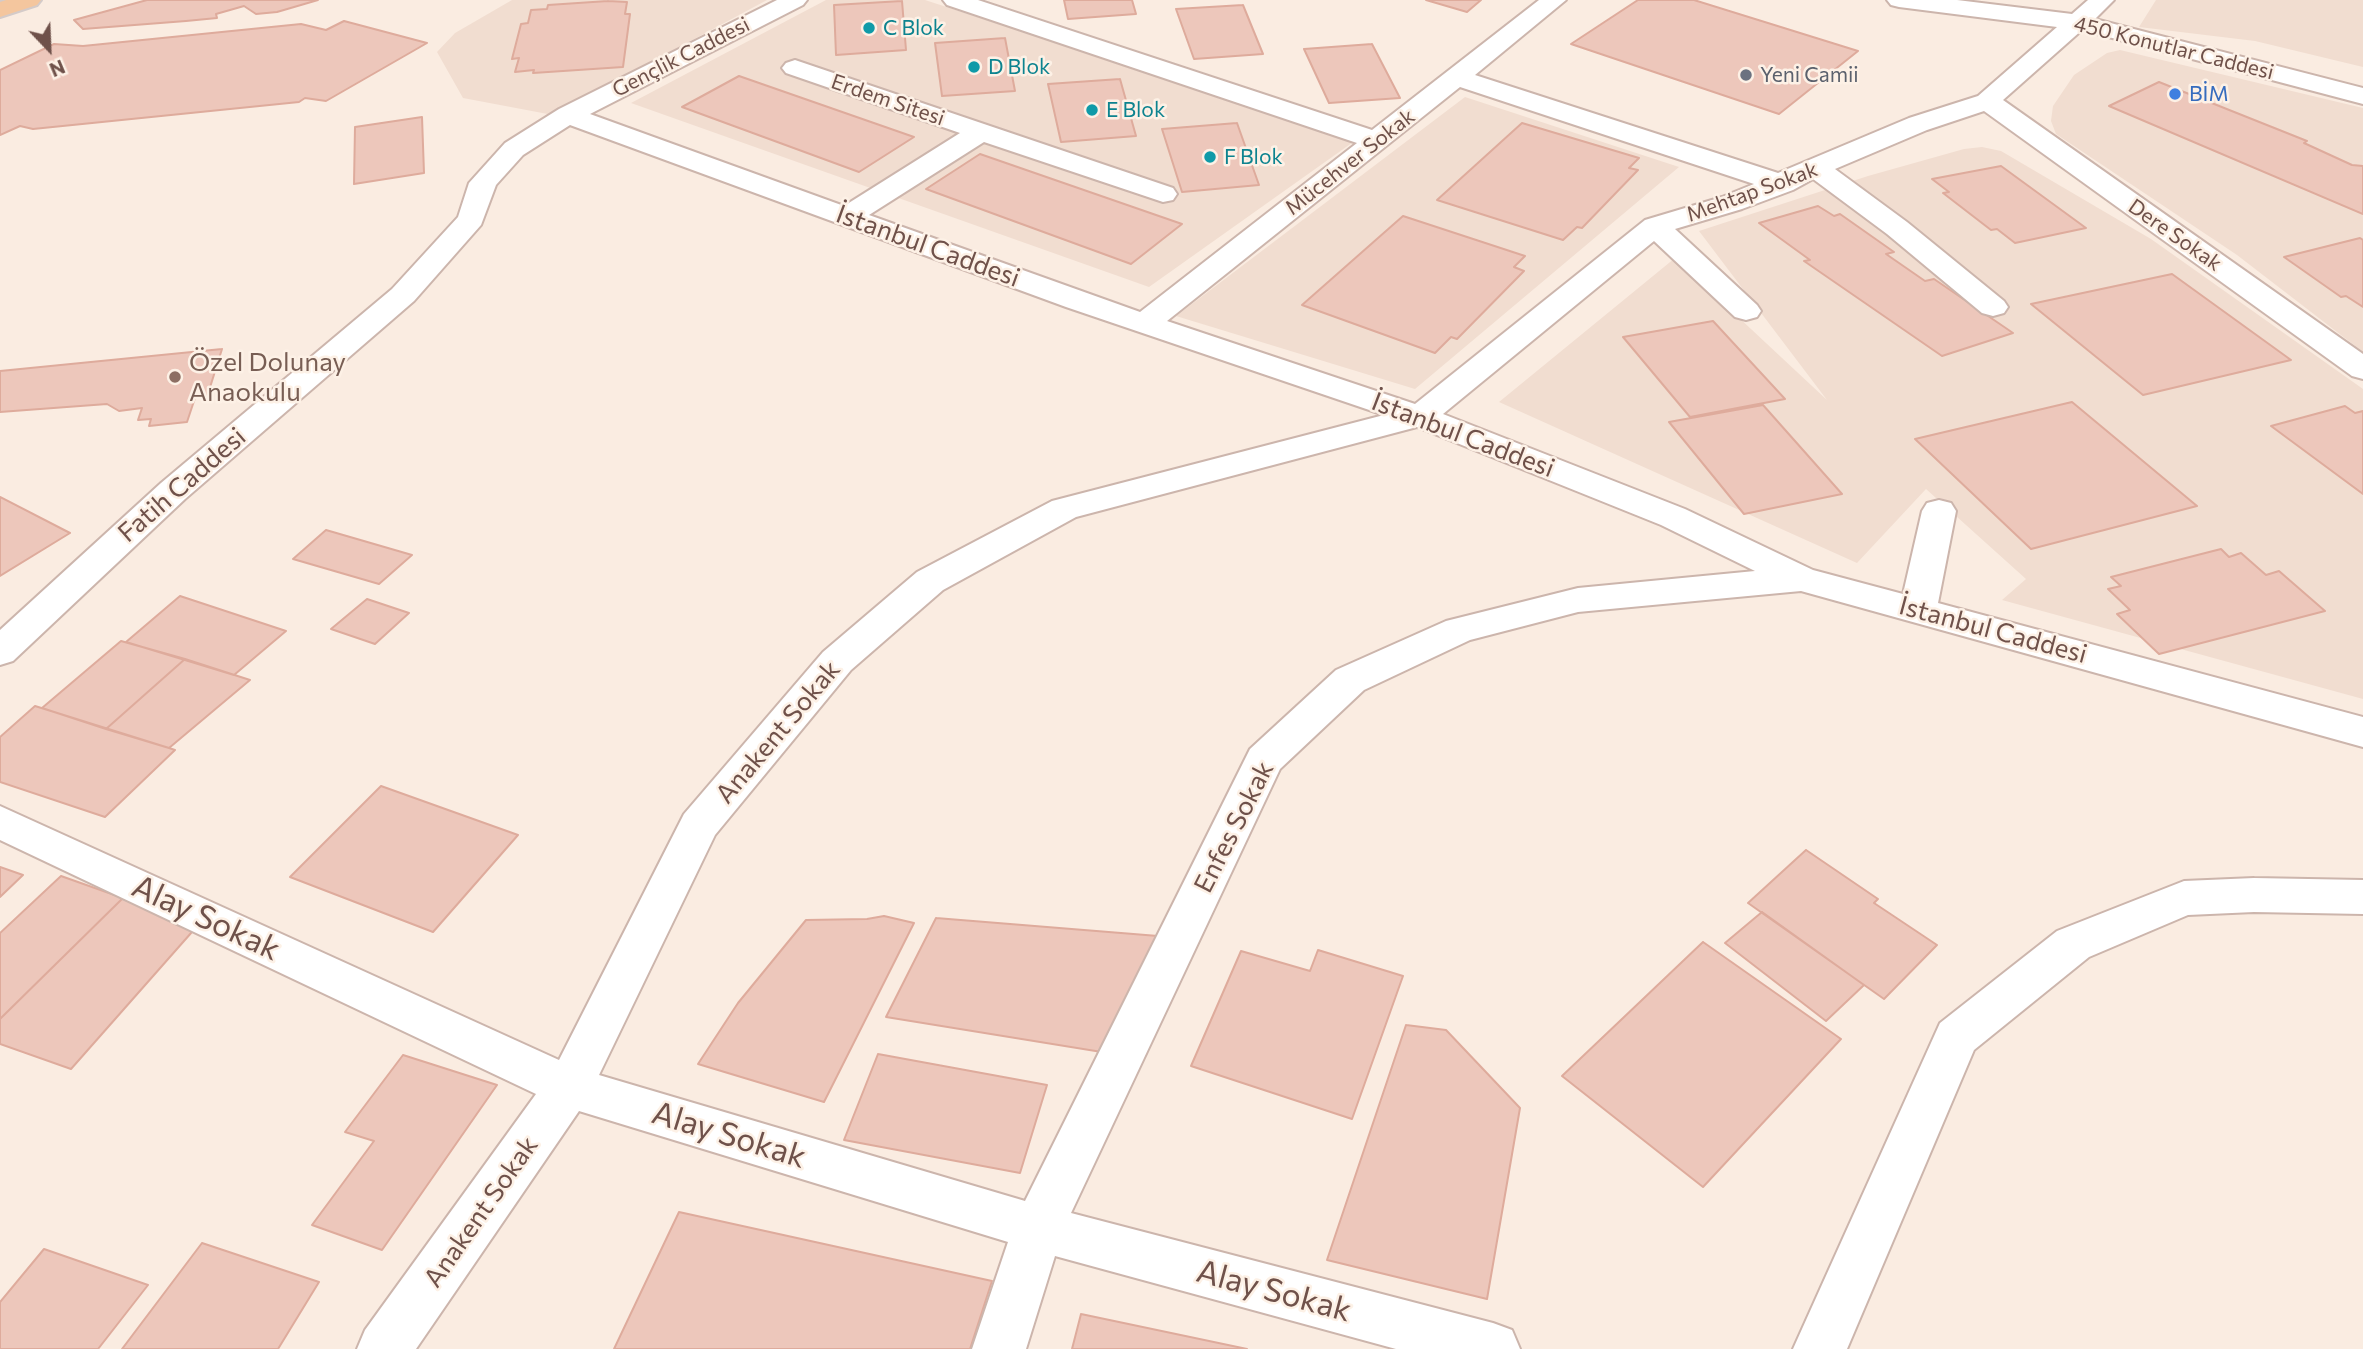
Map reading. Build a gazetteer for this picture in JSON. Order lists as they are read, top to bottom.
{
  "streets": {
    "street": [
      "450 Konutlar Caddesi",
      "Gençlik Caddesi",
      "Erdem Sitesi",
      "Mücehver Sokak",
      "Mehtap Sokak",
      "Dere Sokak",
      "İstanbul Caddesi",
      "Fatih Caddesi",
      "Anakent Sokak",
      "Enfes Sokak",
      "Alay Sokak"
    ]
  },
  "crossings": [
    ["450 Konutlar Caddesi", "Mehtap Sokak"],
    ["Gençlik Caddesi", "İstanbul Caddesi"],
    ["Gençlik Caddesi", "Fatih Caddesi"],
    ["Erdem Sitesi", "İstanbul Caddesi"],
    ["Mücehver Sokak", "İstanbul Caddesi"],
    ["Mehtap Sokak", "Dere Sokak"],
    ["Mehtap Sokak", "İstanbul Caddesi"],
    ["Mehtap Sokak", "Anakent Sokak"],
    ["İstanbul Caddesi", "Fatih Caddesi"],
    ["İstanbul Caddesi", "Anakent Sokak"],
    ["İstanbul Caddesi", "Enfes Sokak"],
    ["Anakent Sokak", "Alay Sokak"],
    ["Enfes Sokak", "Alay Sokak"]
  ],
  "places": [
    "C Blok",
    "D Blok",
    "Yeni Camii",
    "BİM",
    "E Blok",
    "F Blok",
    "Özel Dolunay Anaokulu"
  ],
  "north": "bottom right"
}
